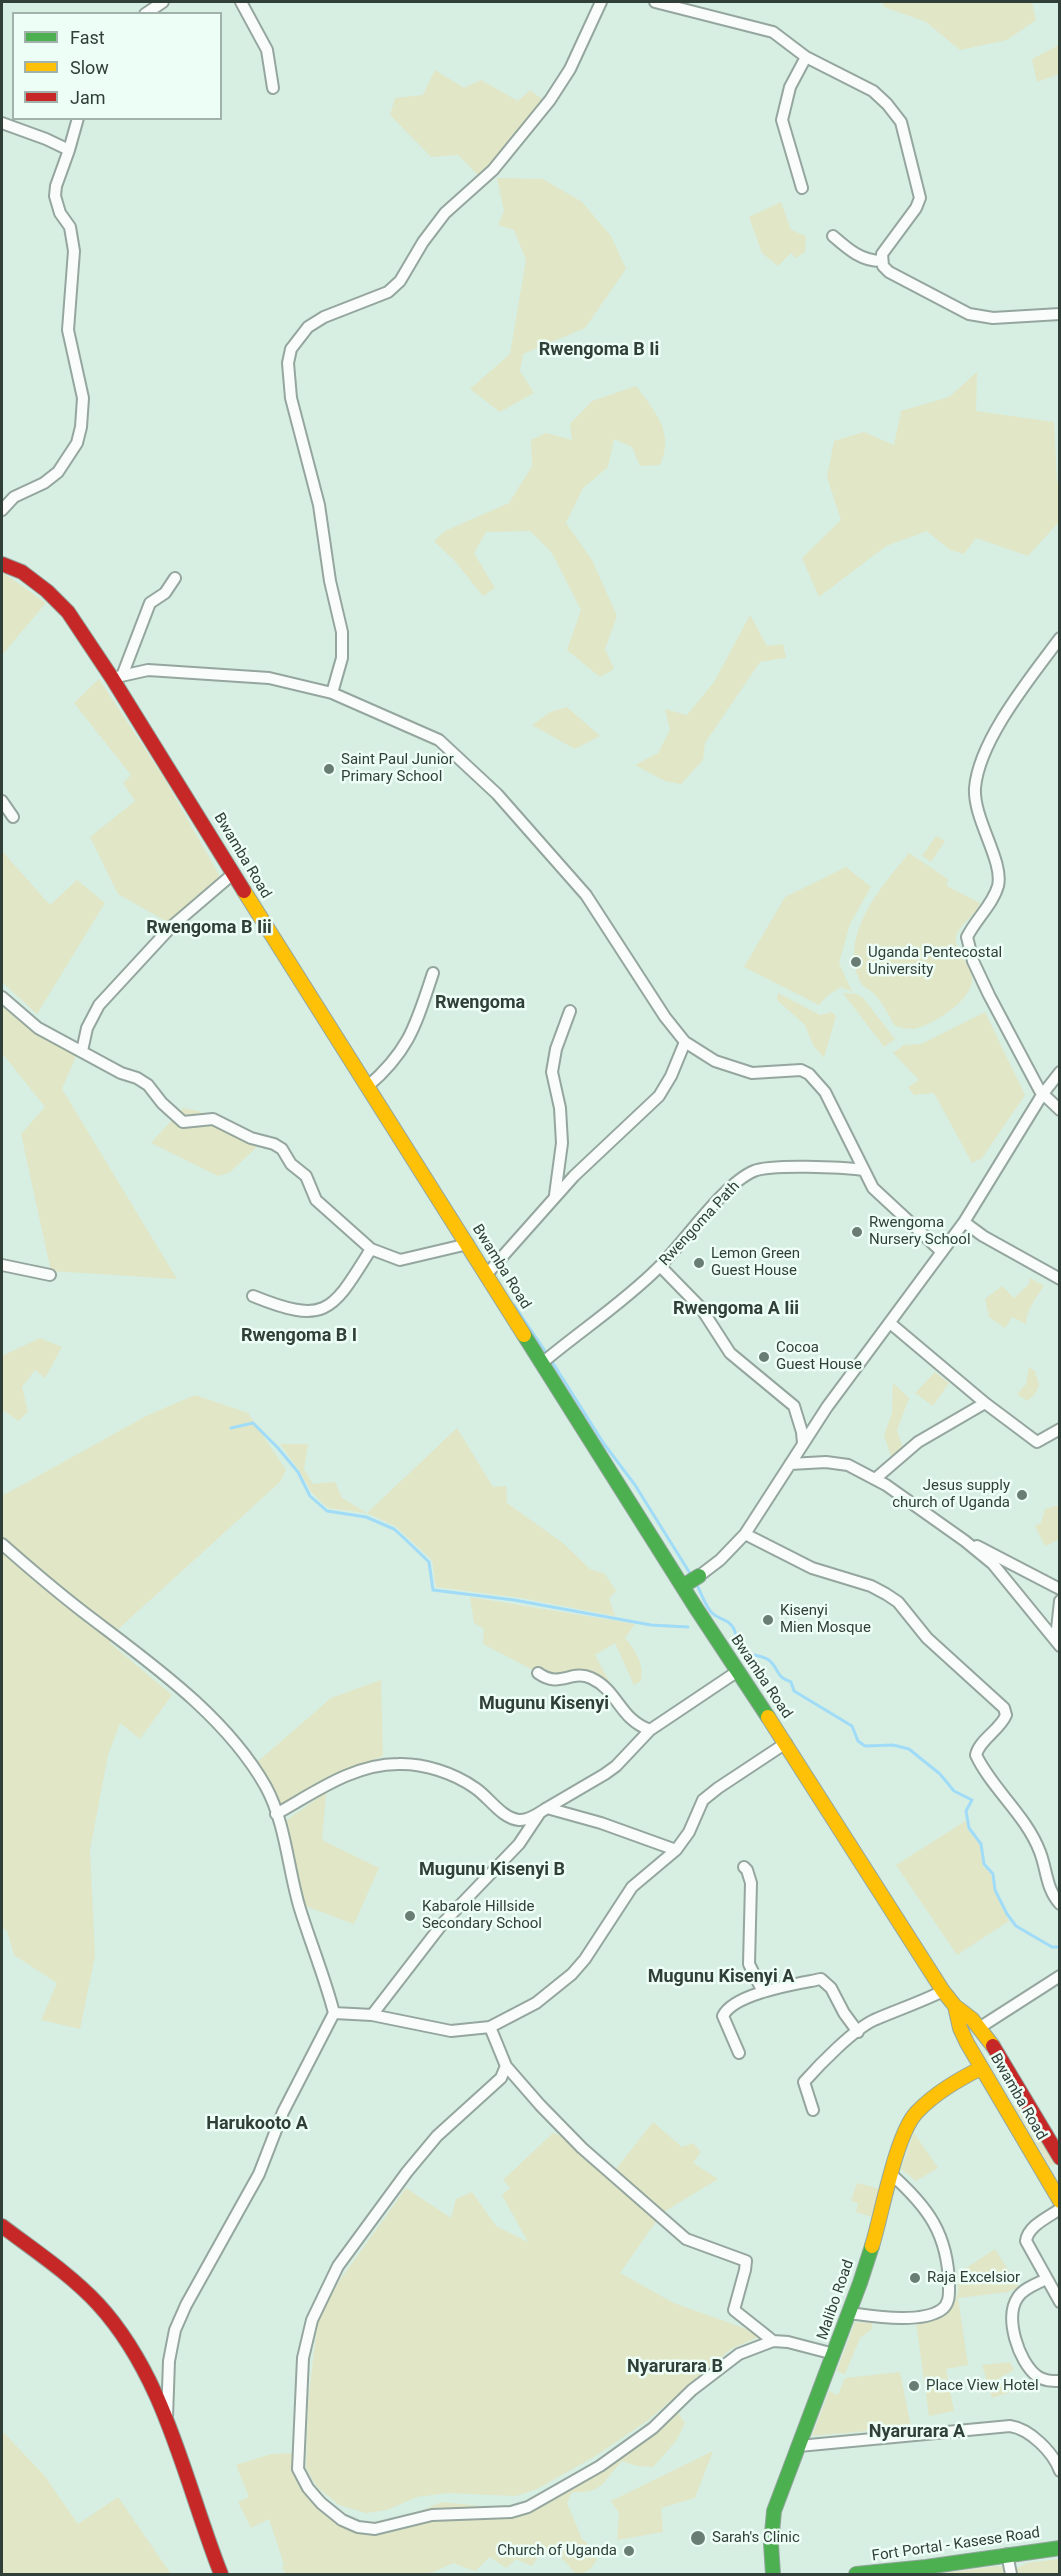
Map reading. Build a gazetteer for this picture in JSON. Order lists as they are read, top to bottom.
{
  "streets": {
    "main road": ["Bwamba Road", "Malibo Road", "Fort Portal - Kasese Road"],
    "street": ["Rwengoma Path"]
  },
  "crossings": [
    ["Bwamba Road", "Rwengoma Path"],
    ["Bwamba Road", "Malibo Road"]
  ],
  "districts": [
    "Rwengoma B Ii",
    "Rwengoma B Iii",
    "Rwengoma",
    "Rwengoma A Iii",
    "Rwengoma B I",
    "Mugunu Kisenyi",
    "Mugunu Kisenyi B",
    "Mugunu Kisenyi A",
    "Harukooto A",
    "Nyarurara B",
    "Nyarurara A"
  ],
  "places": [
    "Saint Paul Junior Primary School",
    "Uganda Pentecostal University",
    "Rwengoma Nursery School",
    "Lemon Green Guest House",
    "Cocoa Guest House",
    "Jesus supply church of Uganda",
    "Kisenyi Mien Mosque",
    "Kabarole Hillside Secondary School",
    "Raja Excelsior",
    "Place View Hotel",
    "Sarah's Clinic",
    "Church of Uganda"
  ],
  "legend": ["Fast", "Slow", "Jam"]
}
